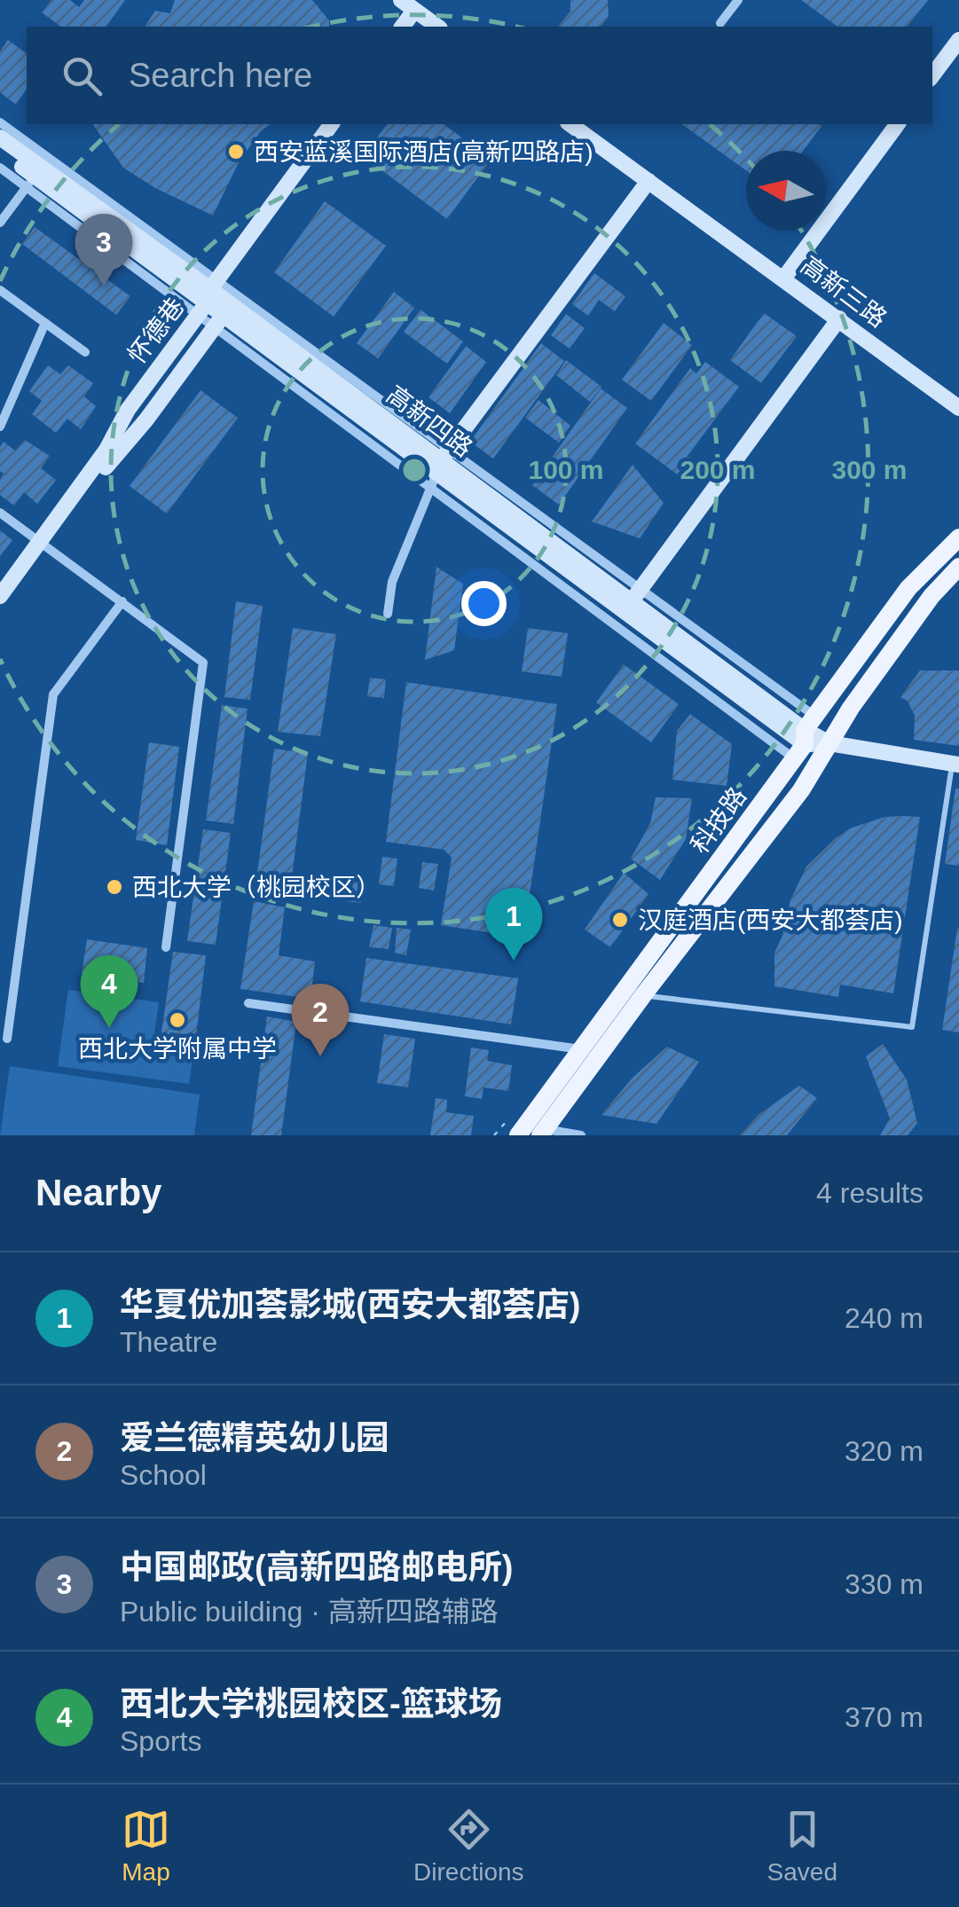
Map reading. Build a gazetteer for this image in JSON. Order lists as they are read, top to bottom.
{
  "streets": {
    "main road": ["科技路"],
    "street": ["高新三路", "怀德巷", "高新四路"]
  },
  "crossings": [
    ["怀德巷", "高新四路"],
    ["高新四路", "科技路"]
  ],
  "places": [
    "西安蓝溪国际酒店(高新四路店)",
    "西北大学（桃园校区）",
    "汉庭酒店(西安大都荟店)",
    "西北大学附属中学"
  ],
  "north": "left",
  "page": {
    "search": "Search here",
    "pins": [
      "3",
      "1",
      "4",
      "2"
    ],
    "heading": ["Nearby", "4 results"],
    "list": [
      {
        "mark": "1",
        "name": "华夏优加荟影城(西安大都荟店)",
        "note": "Theatre",
        "value": "240 m"
      },
      {
        "mark": "2",
        "name": "爱兰德精英幼儿园",
        "note": "School",
        "value": "320 m"
      },
      {
        "mark": "3",
        "name": "中国邮政(高新四路邮电所)",
        "note": "Public building · 高新四路辅路",
        "value": "330 m"
      },
      {
        "mark": "4",
        "name": "西北大学桃园校区-篮球场",
        "note": "Sports",
        "value": "370 m"
      }
    ],
    "nav": ["Map", "Directions", "Saved"]
  },
  "rings": ["100 m", "200 m", "300 m"]
}
